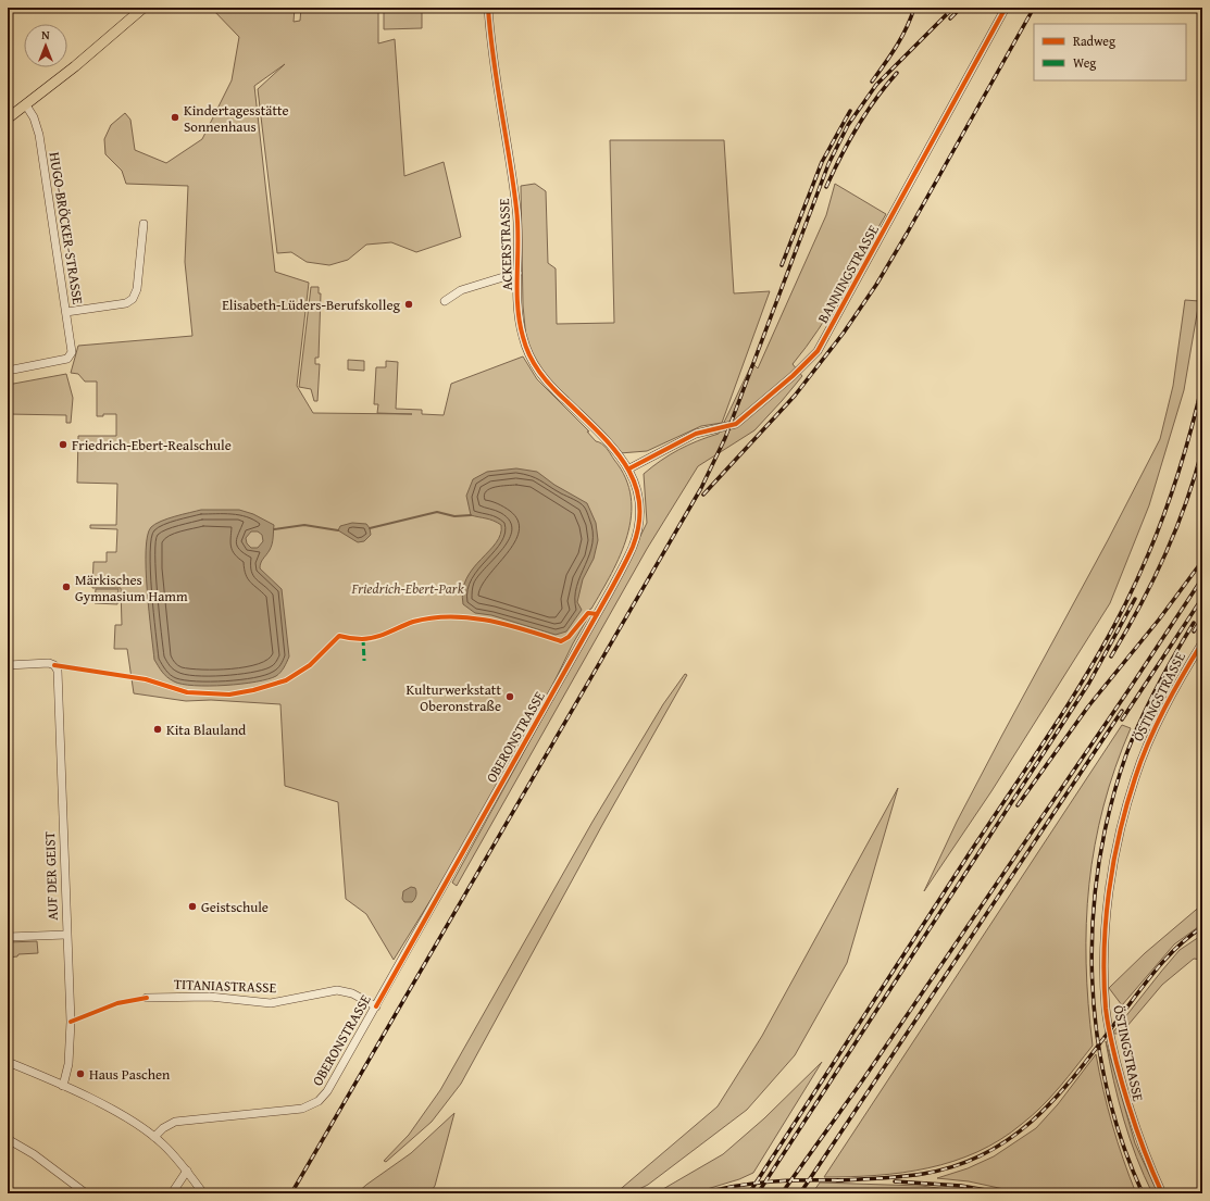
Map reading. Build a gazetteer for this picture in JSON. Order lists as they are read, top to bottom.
{
  "streets": {
    "street": [
      "HUGO-BRÖCKER-STRASSE",
      "ACKERSTRASSE",
      "BANNINGSTRASSE",
      "ÖSTINGSTRASSE",
      "OBERONSTRASSE",
      "AUF DER GEIST",
      "TITANIASTRASSE"
    ]
  },
  "crossings": [
    ["ACKERSTRASSE", "BANNINGSTRASSE"],
    ["ACKERSTRASSE", "OBERONSTRASSE"],
    ["BANNINGSTRASSE", "OBERONSTRASSE"],
    ["OBERONSTRASSE", "TITANIASTRASSE"]
  ],
  "parks": ["Friedrich-Ebert-Park"],
  "places": [
    "Kindertagesstätte Sonnenhaus",
    "Elisabeth-Lüders-Berufskolleg",
    "Friedrich-Ebert-Realschule",
    "Märkisches Gymnasium Hamm",
    "Kulturwerkstatt Oberonstraße",
    "Kita Blauland",
    "Geistschule",
    "Haus Paschen"
  ],
  "legend": ["Radweg", "Weg"],
  "north": "top"
}
